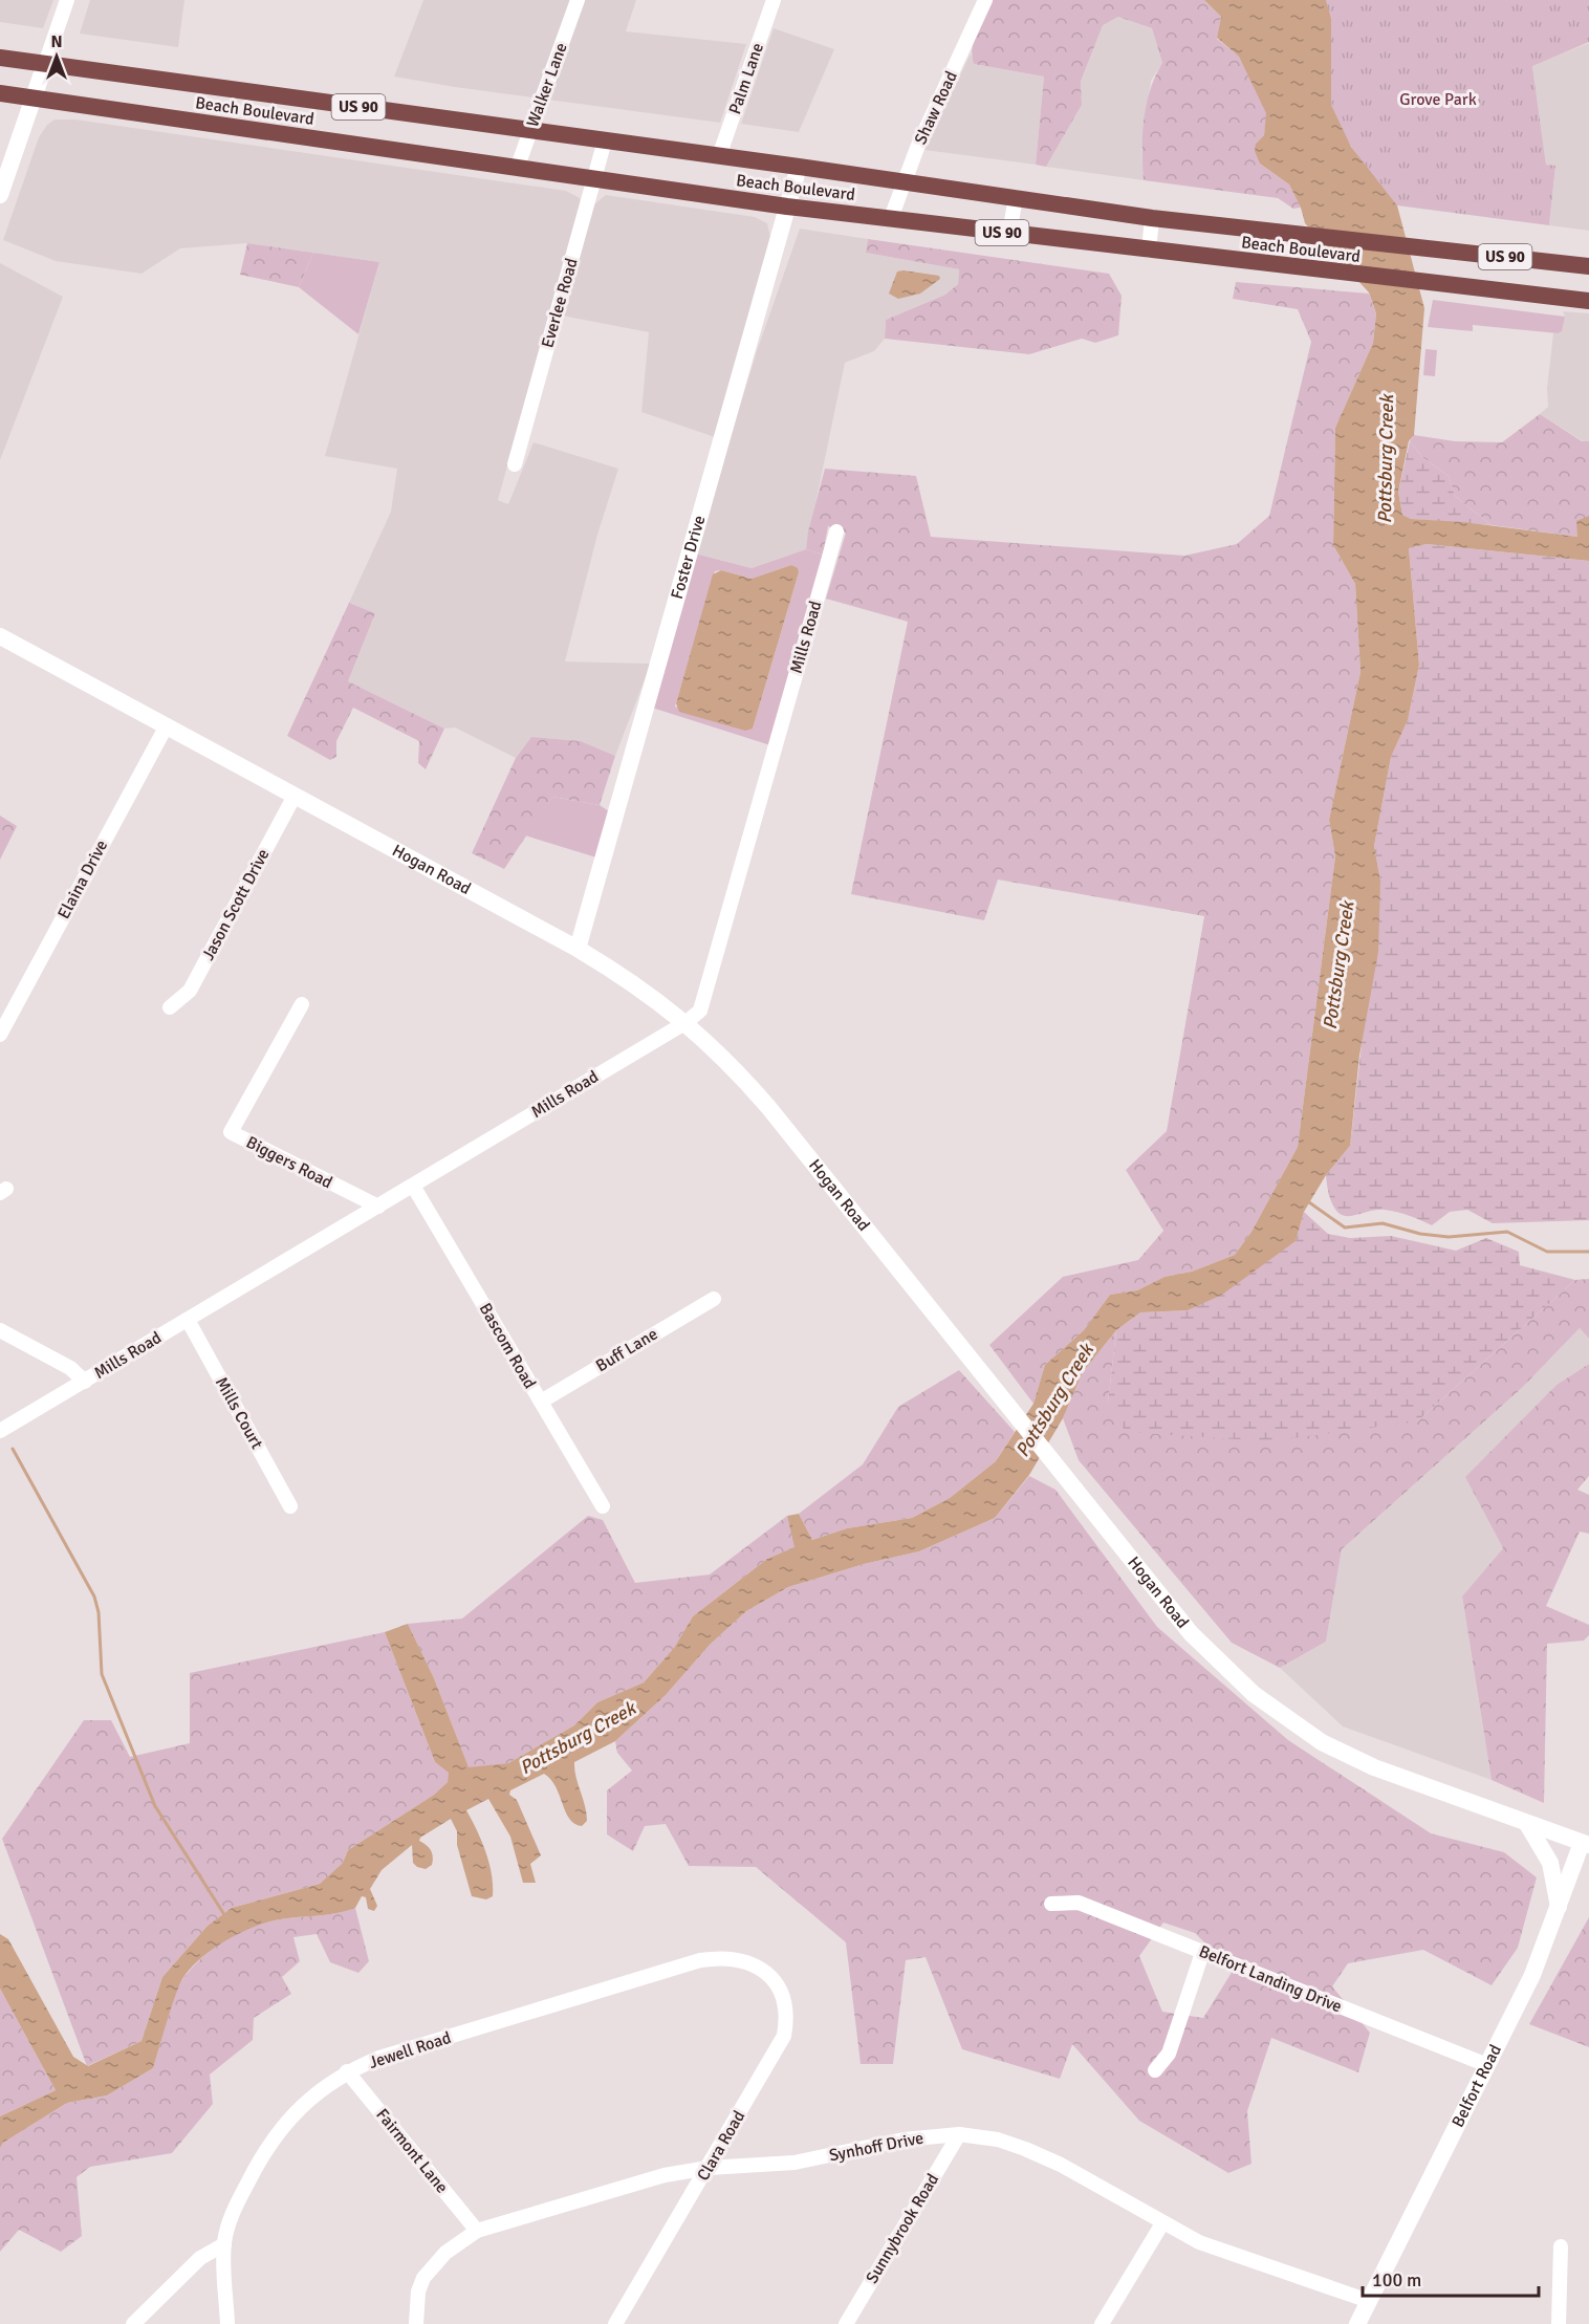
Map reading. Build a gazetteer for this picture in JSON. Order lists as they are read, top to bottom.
{
  "streets": {
    "highway": ["US 90", "Beach Boulevard"],
    "main road": ["Foster Drive", "Hogan Road", "Belfort Road"],
    "street": [
      "Palm Lane",
      "Walker Lane",
      "Shaw Road",
      "Everlee Road",
      "Mills Road",
      "Elaina Drive",
      "Jason Scott Drive",
      "Biggers Road",
      "Bascom Road",
      "Buff Lane",
      "Mills Court",
      "Belfort Landing Drive",
      "Jewell Road",
      "Clara Road",
      "Synhoff Drive",
      "Fairmont Lane",
      "Sunnybrook Road"
    ]
  },
  "crossings": [
    ["Palm Lane", "US 90"],
    ["Walker Lane", "US 90"],
    ["Walker Lane", "Beach Boulevard"],
    ["US 90", "Shaw Road"],
    ["US 90", "Everlee Road"],
    ["US 90", "Foster Drive"],
    ["Shaw Road", "Beach Boulevard"],
    ["Beach Boulevard", "Everlee Road"],
    ["Beach Boulevard", "Foster Drive"],
    ["Foster Drive", "Hogan Road"],
    ["Mills Road", "Hogan Road"],
    ["Mills Road", "Biggers Road"],
    ["Mills Road", "Bascom Road"],
    ["Mills Road", "Mills Court"],
    ["Hogan Road", "Elaina Drive"],
    ["Hogan Road", "Jason Scott Drive"],
    ["Hogan Road", "Belfort Road"],
    ["Bascom Road", "Buff Lane"],
    ["Belfort Landing Drive", "Belfort Road"],
    ["Jewell Road", "Clara Road"],
    ["Jewell Road", "Fairmont Lane"],
    ["Belfort Road", "Synhoff Drive"],
    ["Clara Road", "Synhoff Drive"],
    ["Synhoff Drive", "Fairmont Lane"],
    ["Synhoff Drive", "Sunnybrook Road"]
  ],
  "water": ["Pottsburg Creek"],
  "parks": ["Grove Park"],
  "scale_bar": "100 m",
  "north": "top"
}
